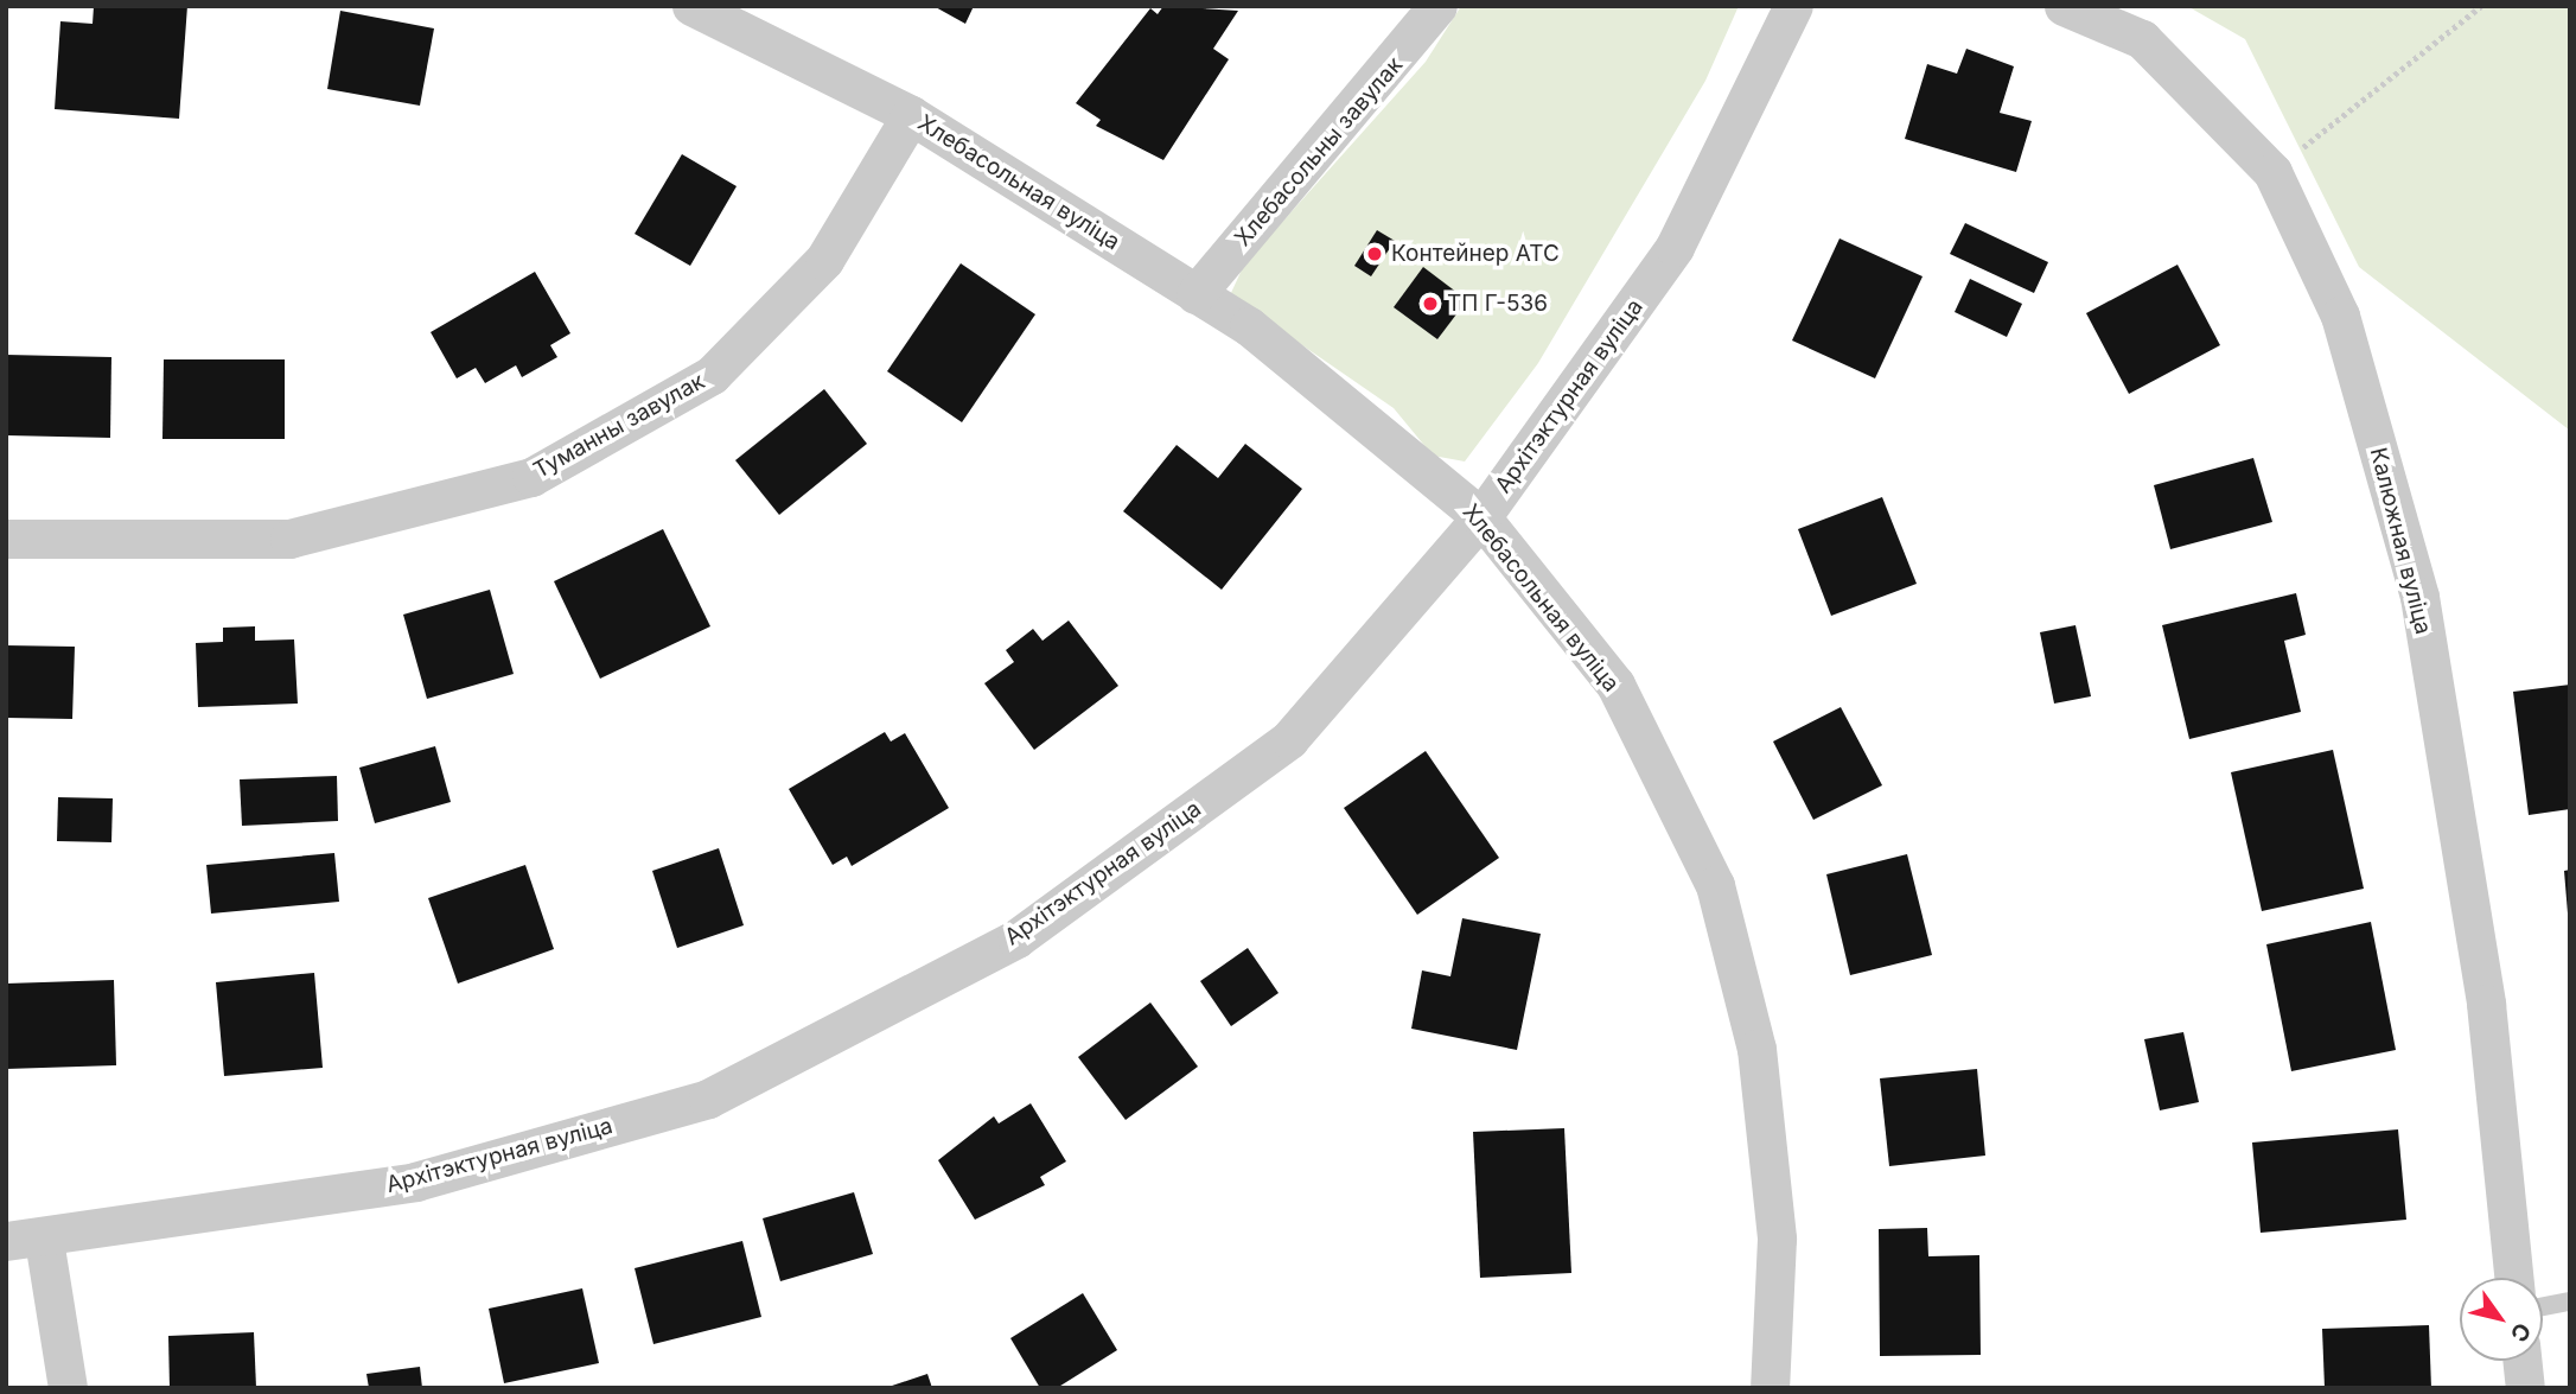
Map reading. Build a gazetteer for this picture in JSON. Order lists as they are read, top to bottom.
{
  "streets": {
    "street": [
      "Хлебасольны завулак",
      "Хлебасольная вуліца",
      "Архітэктурная вуліца",
      "Туманны завулак",
      "Калюжная вуліца"
    ]
  },
  "crossings": [
    ["Хлебасольны завулак", "Хлебасольная вуліца"],
    ["Хлебасольная вуліца", "Архітэктурная вуліца"],
    ["Хлебасольная вуліца", "Туманны завулак"]
  ],
  "places": ["Контейнер АТС", "ТП Г-536"],
  "north": "bottom right"
}
